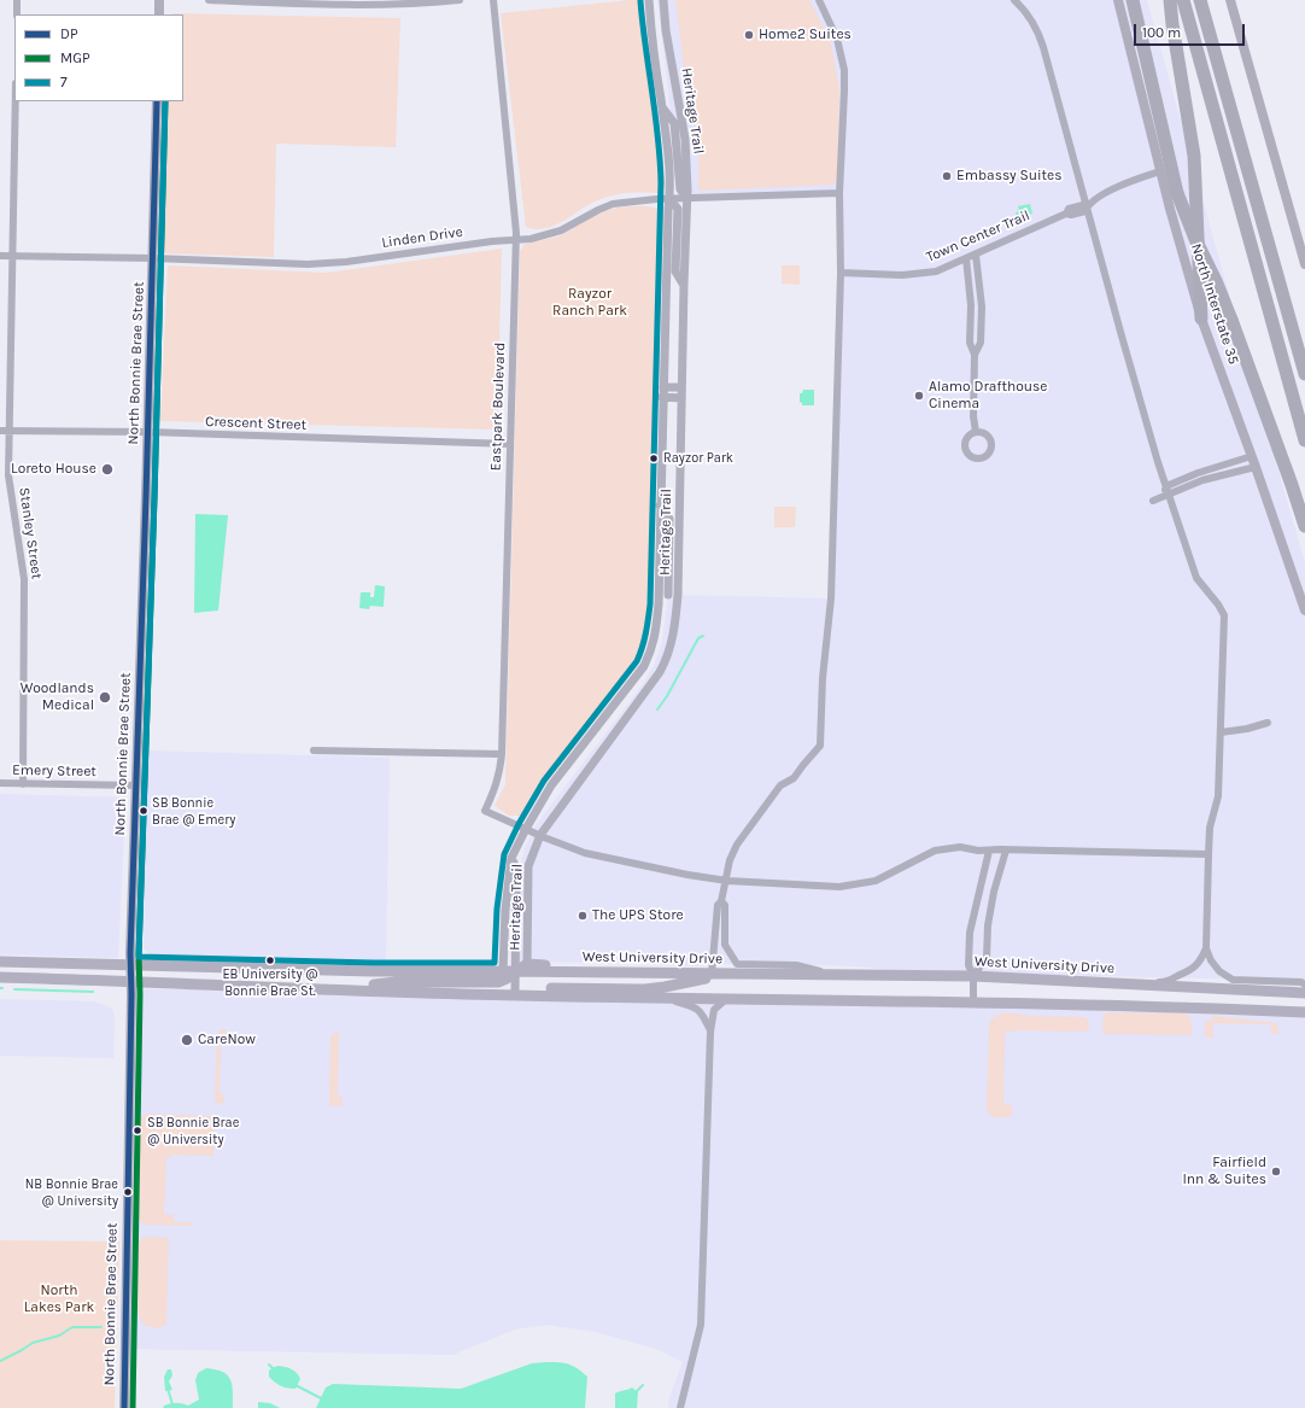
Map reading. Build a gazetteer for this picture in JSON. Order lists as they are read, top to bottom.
{
  "streets": {
    "main road": ["North Interstate 35", "North Bonnie Brae Street", "West University Drive"],
    "street": [
      "Heritage Trail",
      "Town Center Trail",
      "Linden Drive",
      "Eastpark Boulevard",
      "Crescent Street",
      "Stanley Street",
      "Emery Street"
    ]
  },
  "crossings": [
    ["Heritage Trail", "Linden Drive"],
    ["Heritage Trail", "Eastpark Boulevard"],
    ["Heritage Trail", "West University Drive"],
    ["Town Center Trail", "North Interstate 35"],
    ["Linden Drive", "North Bonnie Brae Street"],
    ["Linden Drive", "Eastpark Boulevard"],
    ["Linden Drive", "Stanley Street"],
    ["North Bonnie Brae Street", "Crescent Street"],
    ["North Bonnie Brae Street", "Emery Street"],
    ["North Bonnie Brae Street", "West University Drive"],
    ["Eastpark Boulevard", "Crescent Street"],
    ["Crescent Street", "Stanley Street"],
    ["Stanley Street", "Emery Street"]
  ],
  "parks": ["Rayzor Ranch Park", "North Lakes Park"],
  "places": [
    "Home2 Suites",
    "Embassy Suites",
    "Alamo Drafthouse Cinema",
    "Rayzor Park",
    "Loreto House",
    "Woodlands Medical",
    "SB Bonnie Brae @ Emery",
    "The UPS Store",
    "EB University @ Bonnie Brae St.",
    "CareNow",
    "SB Bonnie Brae @ University",
    "Fairfield Inn & Suites",
    "NB Bonnie Brae @ University"
  ],
  "lines": ["transit line 7", "transit line DP", "transit line MGP"],
  "legend": ["DP", "MGP", "7"],
  "scale_bar": "100 m"
}
